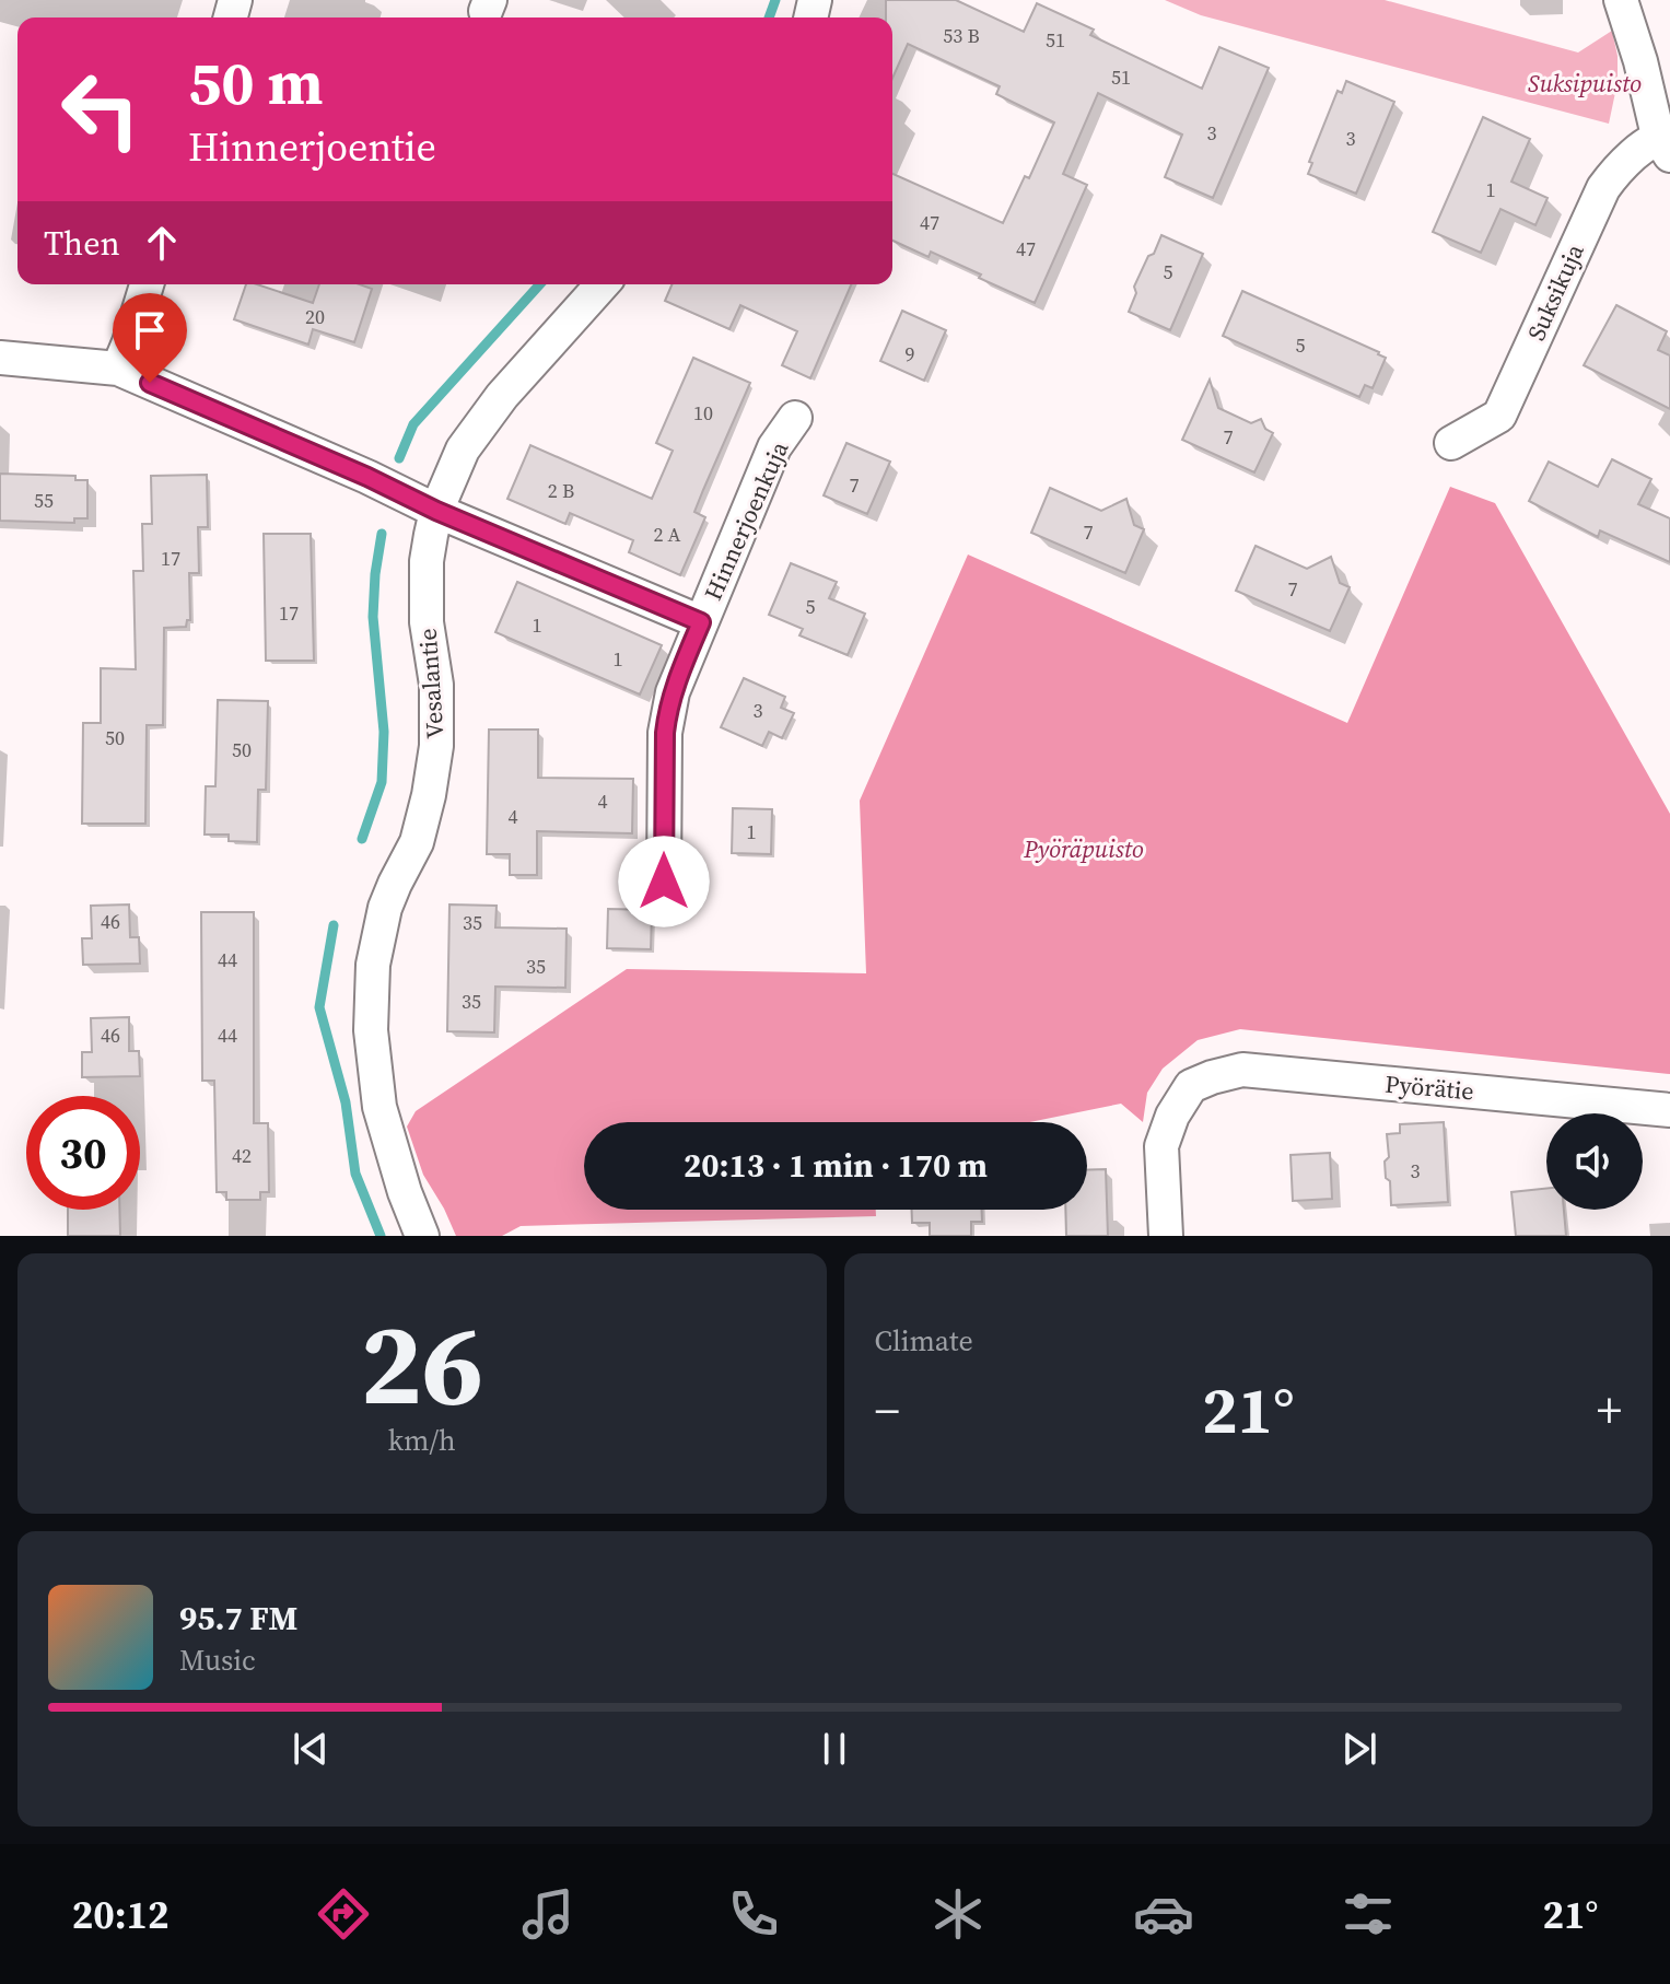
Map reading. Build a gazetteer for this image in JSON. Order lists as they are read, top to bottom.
{
  "streets": {
    "street": [
      "Suksikuja",
      "Hinnerjoenkuja",
      "Vesalantie",
      "Pyörätie"
    ]
  },
  "parks": ["Suksipuisto", "Pyöräpuisto"],
  "house_numbers": [
    "53 B",
    "51",
    "51",
    "3",
    "3",
    "1",
    "47",
    "47",
    "5",
    "20",
    "5",
    "9",
    "10",
    "7",
    "7",
    "2 B",
    "55",
    "7",
    "2 A",
    "17",
    "7",
    "5",
    "17",
    "1",
    "1",
    "3",
    "50",
    "50",
    "4",
    "4",
    "1",
    "46",
    "35",
    "44",
    "35",
    "35",
    "46",
    "44",
    "42",
    "3"
  ],
  "page": {
    "turn": ["50 m", "Hinnerjoentie"],
    "then": "Then",
    "limit": "30",
    "trip": "20:13 · 1 min · 170 m",
    "tile": [
      ["26", "km/h"],
      "Climate"
    ],
    "heat": ["−", "21°", "+"],
    "song": ["95.7 FM", "Music"],
    "tabs": ["20:12", "21°"]
  }
}
